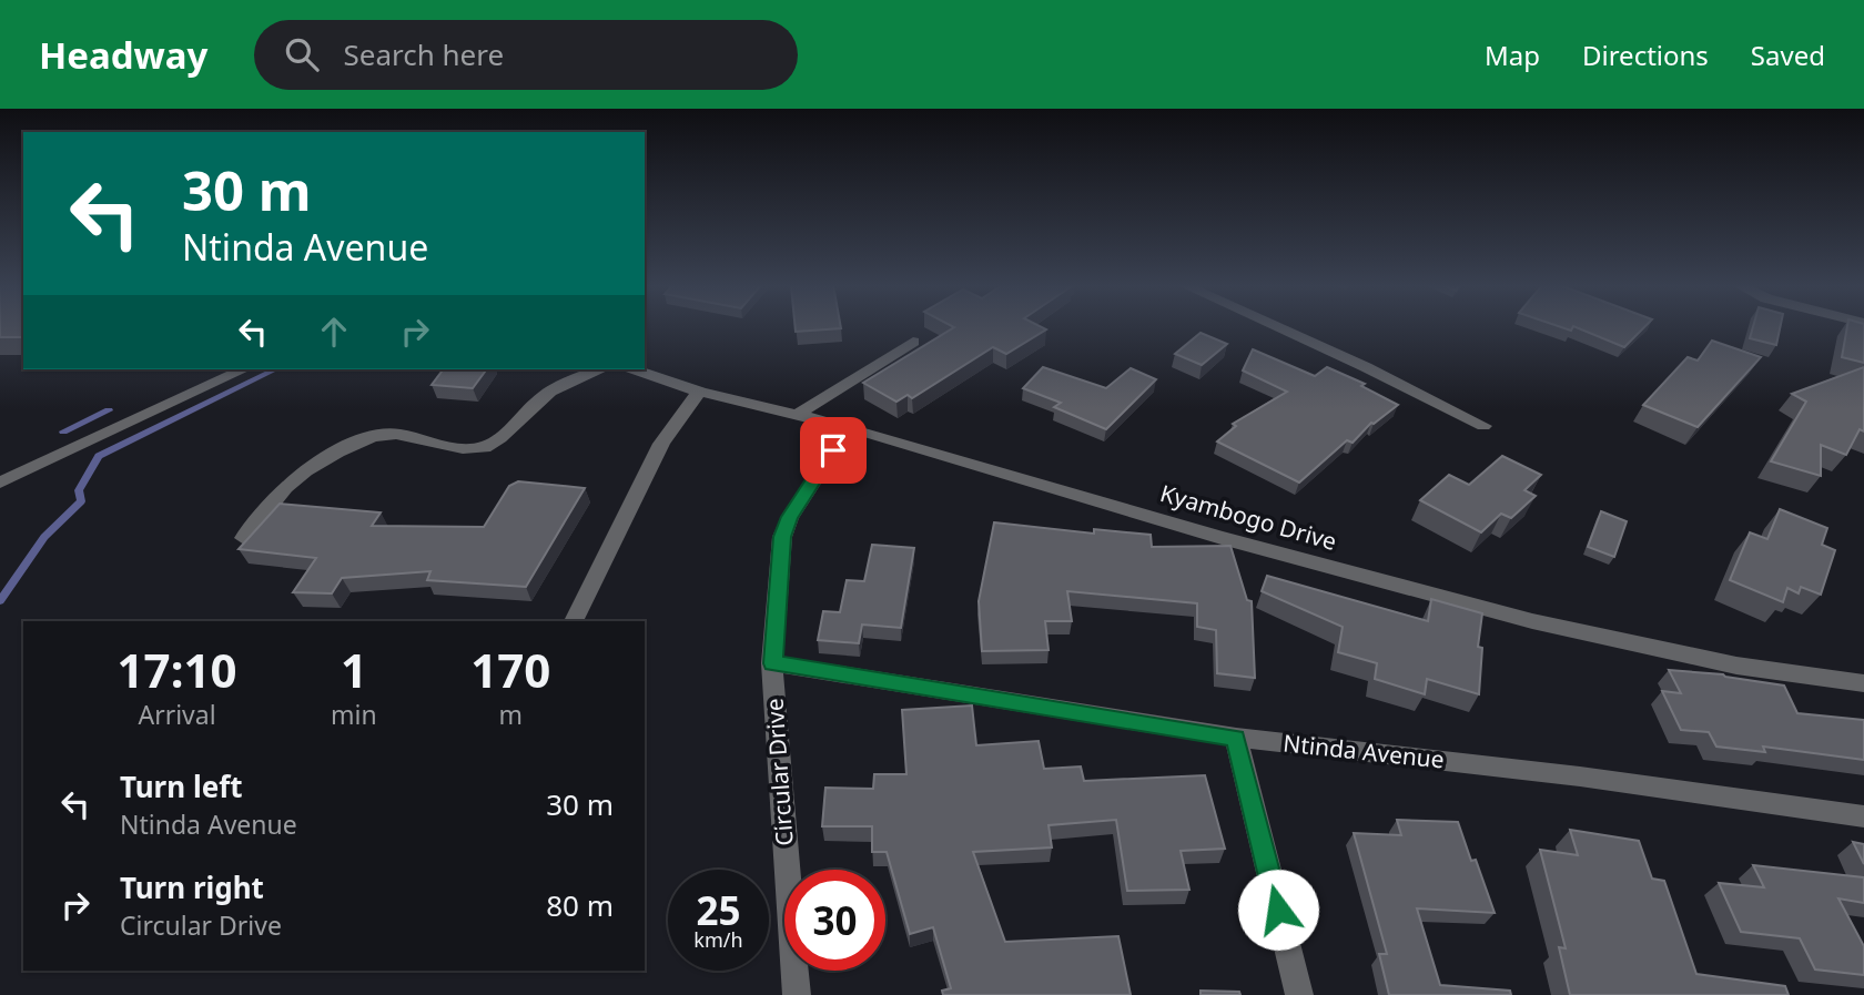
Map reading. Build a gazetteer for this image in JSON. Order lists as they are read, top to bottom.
{
  "streets": {
    "street": ["Kyambogo Drive", "Ntinda Avenue", "Circular Drive"]
  },
  "crossings": [
    ["Kyambogo Drive", "Circular Drive"],
    ["Ntinda Avenue", "Circular Drive"]
  ],
  "page": {
    "header": "Headway",
    "search": "Search here",
    "nav": ["Map", "Directions", "Saved"],
    "turn": ["30 m", "Ntinda Avenue"],
    "eta": [
      "17:10",
      "Arrival",
      "1",
      "min",
      "170",
      "m"
    ],
    "list": [
      {
        "name": "Turn left",
        "note": "Ntinda Avenue",
        "value": "30 m"
      },
      {
        "name": "Turn right",
        "note": "Circular Drive",
        "value": "80 m"
      }
    ],
    "speed": "25 km/h",
    "limit": "30"
  }
}
